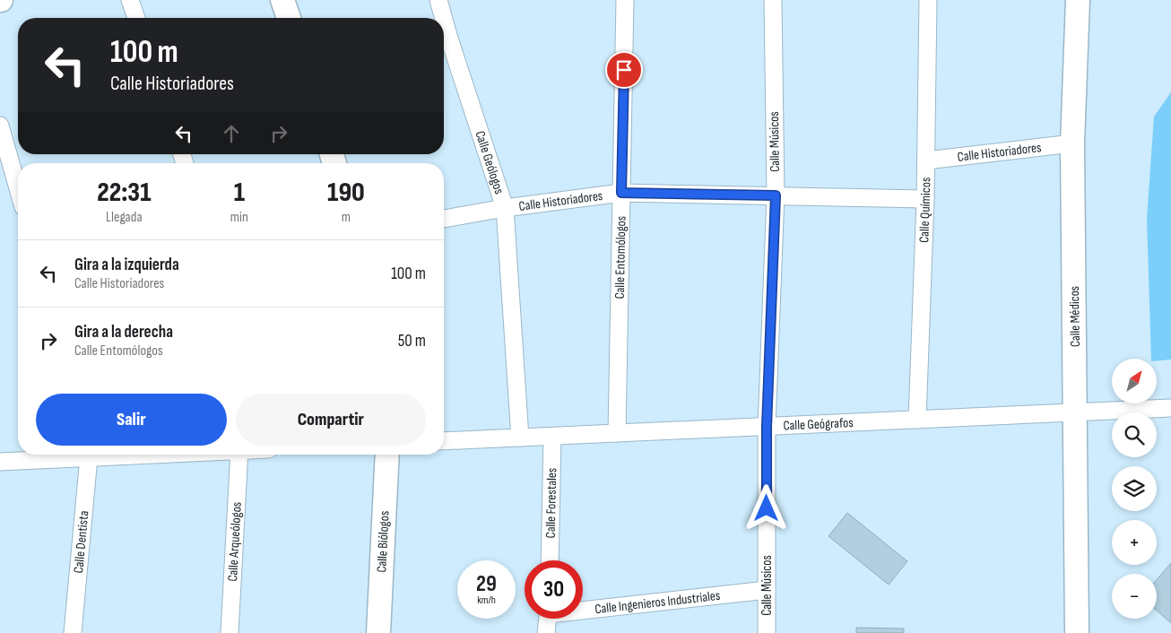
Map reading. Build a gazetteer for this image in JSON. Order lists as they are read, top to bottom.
{
  "streets": {
    "street": [
      "Calle Músicos",
      "Calle Historiadores",
      "Calle Geólogos",
      "Calle Químicos",
      "Calle Entomólogos",
      "Calle Médicos",
      "Calle Geógrafos",
      "Calle Forestales",
      "Calle Dentista",
      "Calle Arqueólogos",
      "Calle Biólogos",
      "Calle Ingenieros Industriales"
    ]
  },
  "crossings": [
    ["Calle Músicos", "Calle Historiadores"],
    ["Calle Músicos", "Calle Geógrafos"],
    ["Calle Músicos", "Calle Ingenieros Industriales"],
    ["Calle Historiadores", "Calle Geólogos"],
    ["Calle Historiadores", "Calle Químicos"],
    ["Calle Historiadores", "Calle Entomólogos"],
    ["Calle Historiadores", "Calle Médicos"],
    ["Calle Geólogos", "Calle Geógrafos"],
    ["Calle Químicos", "Calle Geógrafos"],
    ["Calle Entomólogos", "Calle Geógrafos"],
    ["Calle Médicos", "Calle Geógrafos"],
    ["Calle Geógrafos", "Calle Forestales"]
  ],
  "north": "top right",
  "page": {
    "turn": ["100 m", "Calle Historiadores"],
    "eta": [
      "22:31",
      "Llegada",
      "1",
      "min",
      "190",
      "m"
    ],
    "list": [
      {
        "name": "Gira a la izquierda",
        "note": "Calle Historiadores",
        "value": "100 m"
      },
      {
        "name": "Gira a la derecha",
        "note": "Calle Entomólogos",
        "value": "50 m"
      }
    ],
    "map_buttons": ["+", "−"],
    "buttons": ["Salir", "Compartir"],
    "speed": "29 km/h",
    "limit": "30"
  }
}
